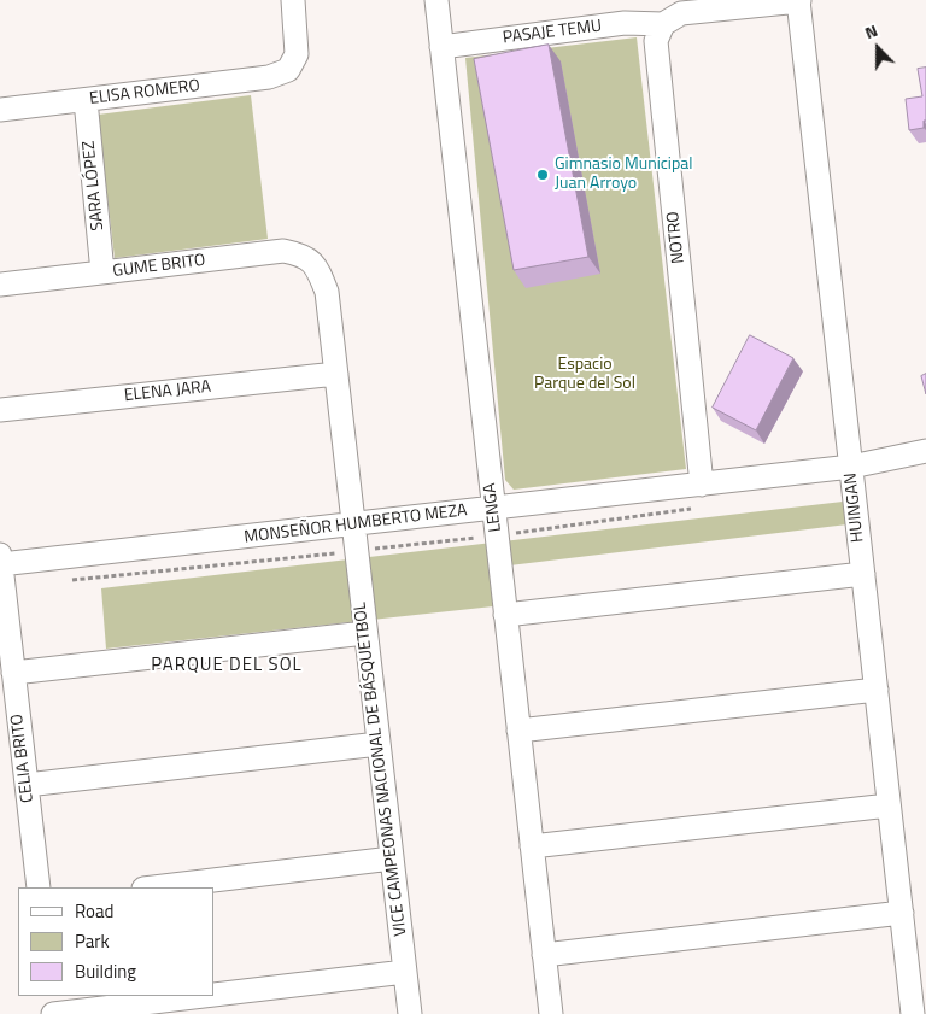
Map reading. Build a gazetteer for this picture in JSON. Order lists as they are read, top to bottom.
{
  "streets": {
    "street": [
      "PASAJE TEMU",
      "ELISA ROMERO",
      "SARA LÓPEZ",
      "NOTRO",
      "GUME BRITO",
      "ELENA JARA",
      "LENGA",
      "HUINGAN",
      "MONSEÑOR HUMBERTO MEZA",
      "CELIA BRITO",
      "VICE CAMPEONAS NACIONAL DE BÁSQUETBOL"
    ]
  },
  "crossings": [
    ["PASAJE TEMU", "NOTRO"],
    ["PASAJE TEMU", "LENGA"],
    ["ELISA ROMERO", "SARA LÓPEZ"],
    ["SARA LÓPEZ", "GUME BRITO"],
    ["NOTRO", "MONSEÑOR HUMBERTO MEZA"],
    ["GUME BRITO", "VICE CAMPEONAS NACIONAL DE BÁSQUETBOL"],
    ["ELENA JARA", "VICE CAMPEONAS NACIONAL DE BÁSQUETBOL"],
    ["LENGA", "MONSEÑOR HUMBERTO MEZA"],
    ["HUINGAN", "MONSEÑOR HUMBERTO MEZA"],
    ["MONSEÑOR HUMBERTO MEZA", "CELIA BRITO"],
    ["MONSEÑOR HUMBERTO MEZA", "VICE CAMPEONAS NACIONAL DE BÁSQUETBOL"]
  ],
  "districts": ["PARQUE DEL SOL"],
  "parks": ["Espacio Parque del Sol"],
  "places": ["Gimnasio Municipal Juan Arroyo"],
  "legend": ["Road", "Park", "Building"],
  "north": "top"
}
